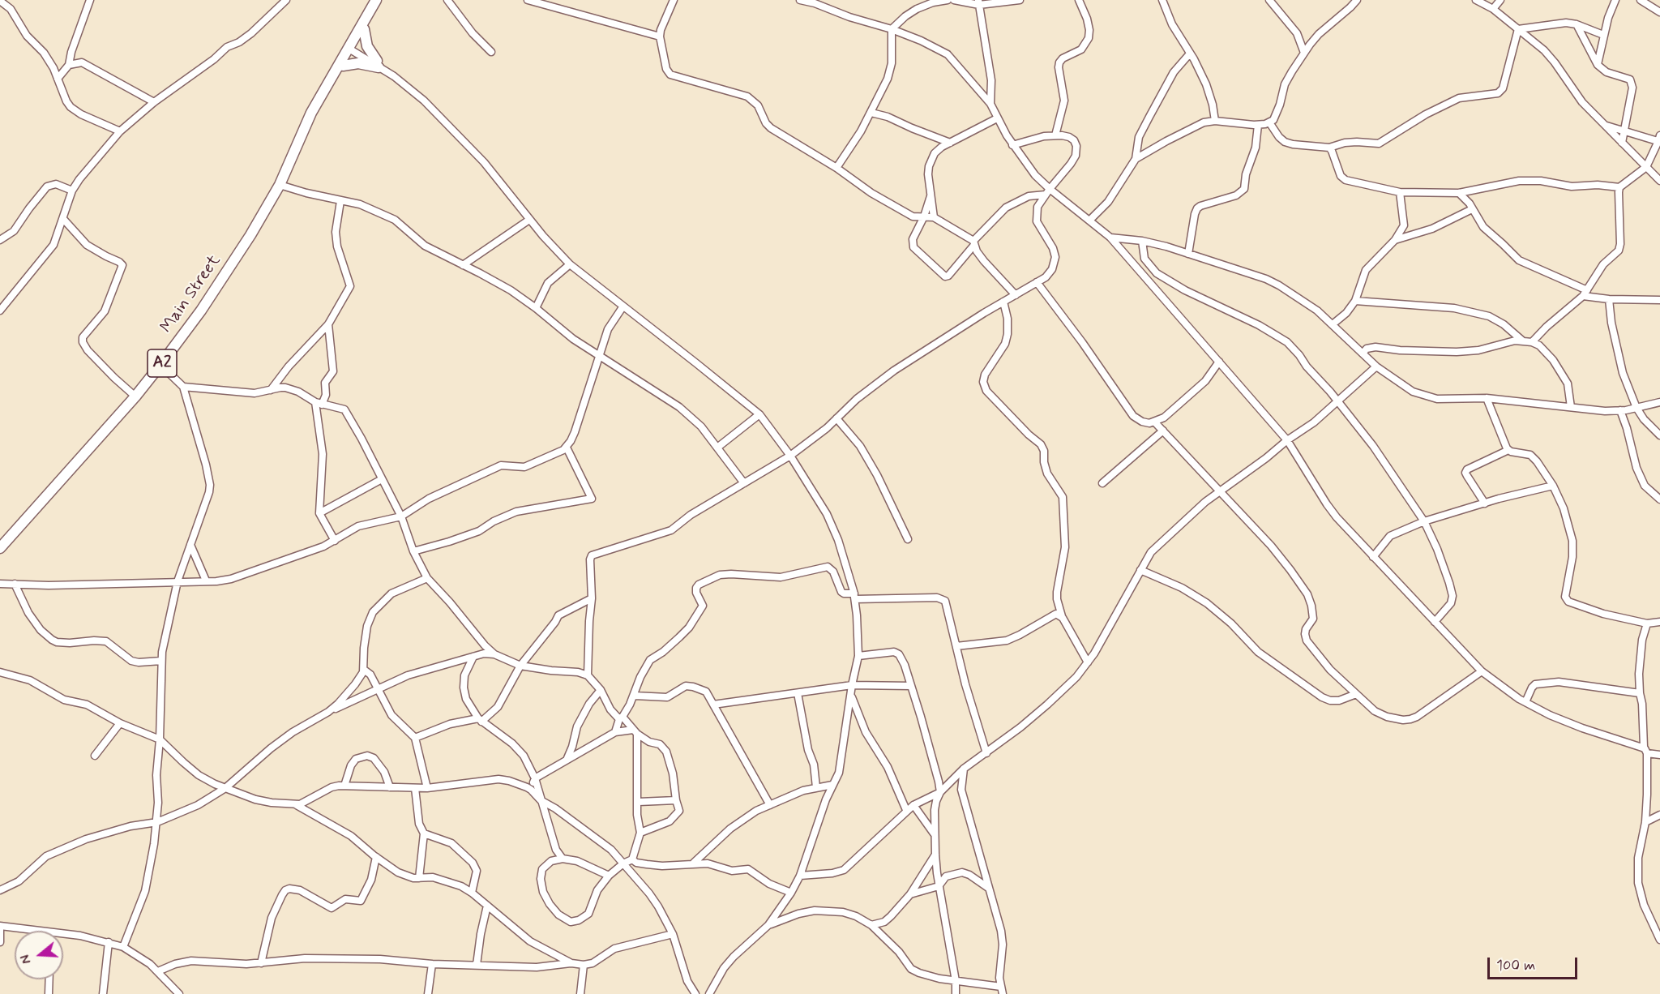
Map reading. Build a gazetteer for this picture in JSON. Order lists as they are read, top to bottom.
{
  "streets": {
    "highway": ["Main Street", "A2"]
  },
  "scale_bar": "100 m",
  "north": "left"
}
